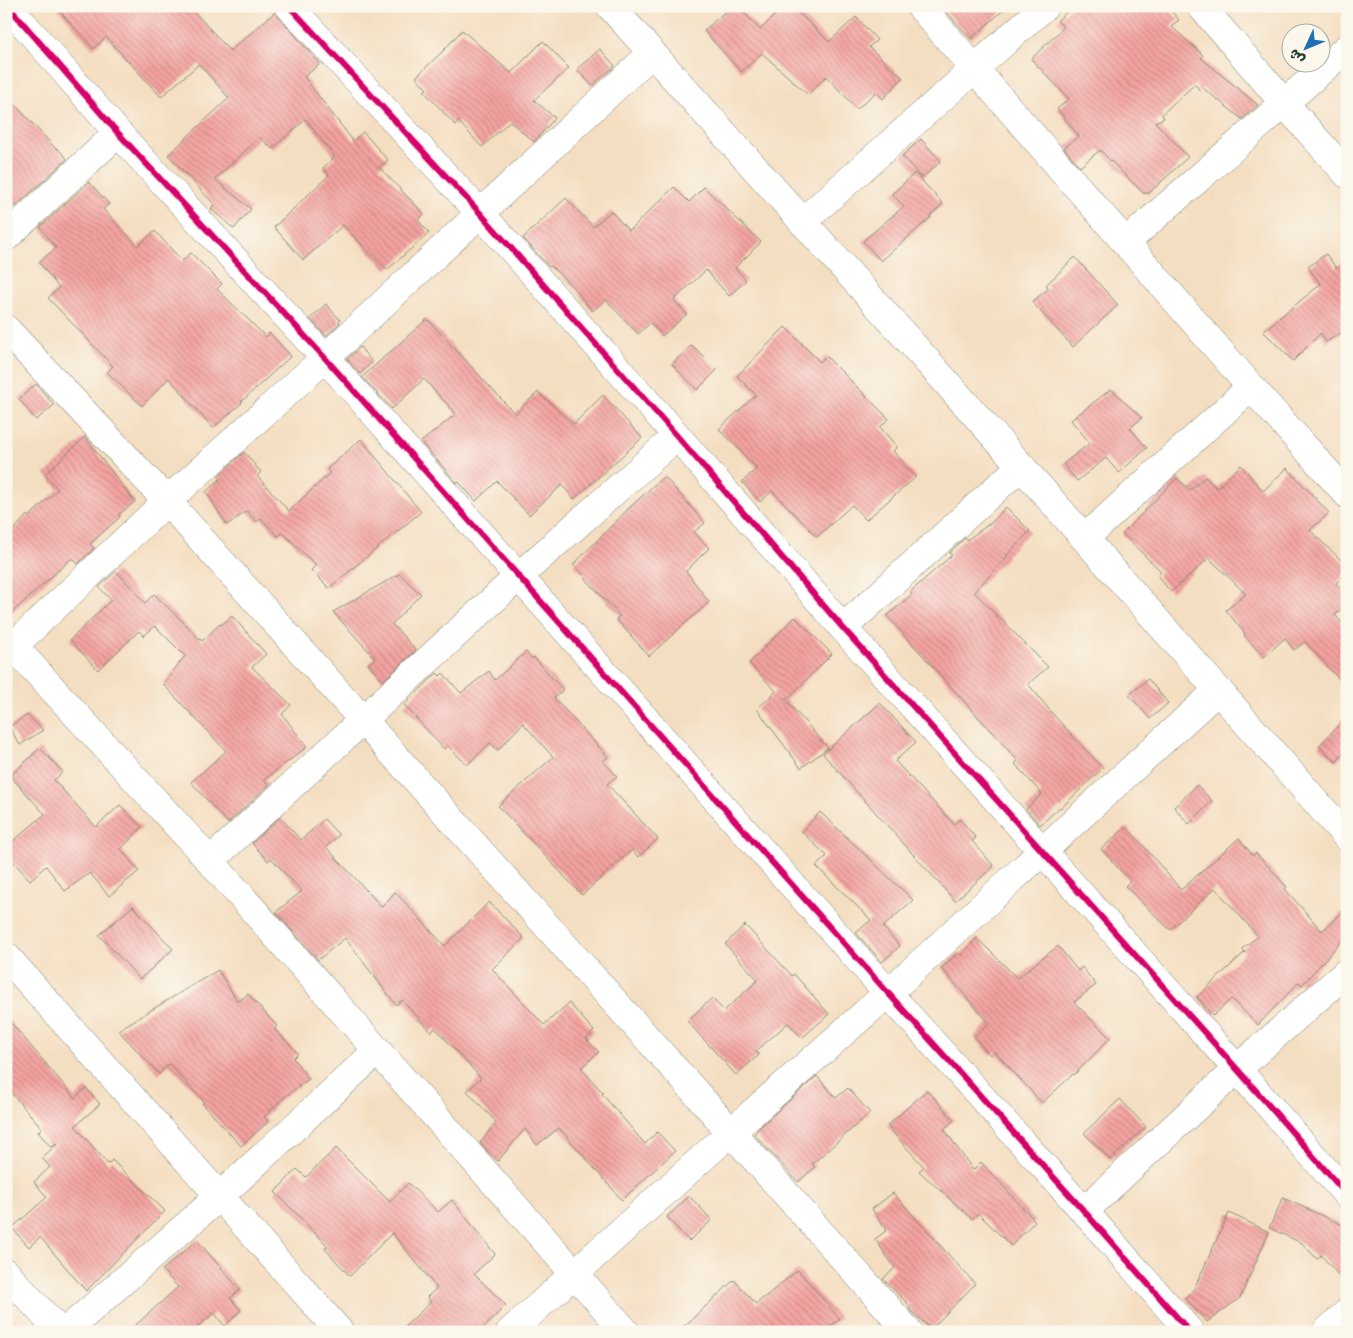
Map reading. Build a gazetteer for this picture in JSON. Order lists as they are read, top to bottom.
{
  "north": "bottom left"
}
